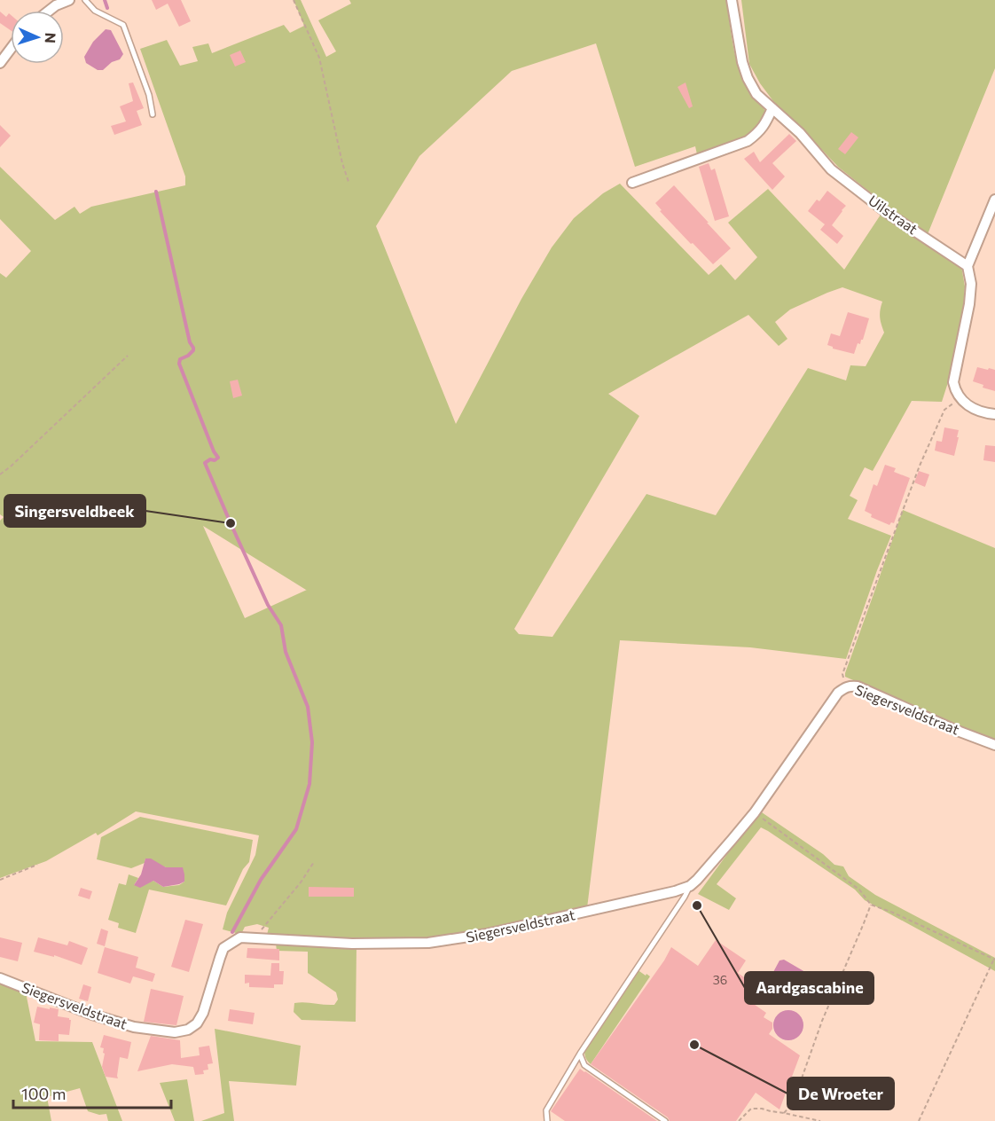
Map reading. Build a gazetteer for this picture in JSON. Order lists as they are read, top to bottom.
{
  "streets": {
    "street": ["Uilstraat", "Siegersveldstraat"]
  },
  "places": ["Singersveldbeek", "Aardgascabine", "De Wroeter"],
  "house_numbers": ["36"],
  "scale_bar": "100 m",
  "north": "right"
}
